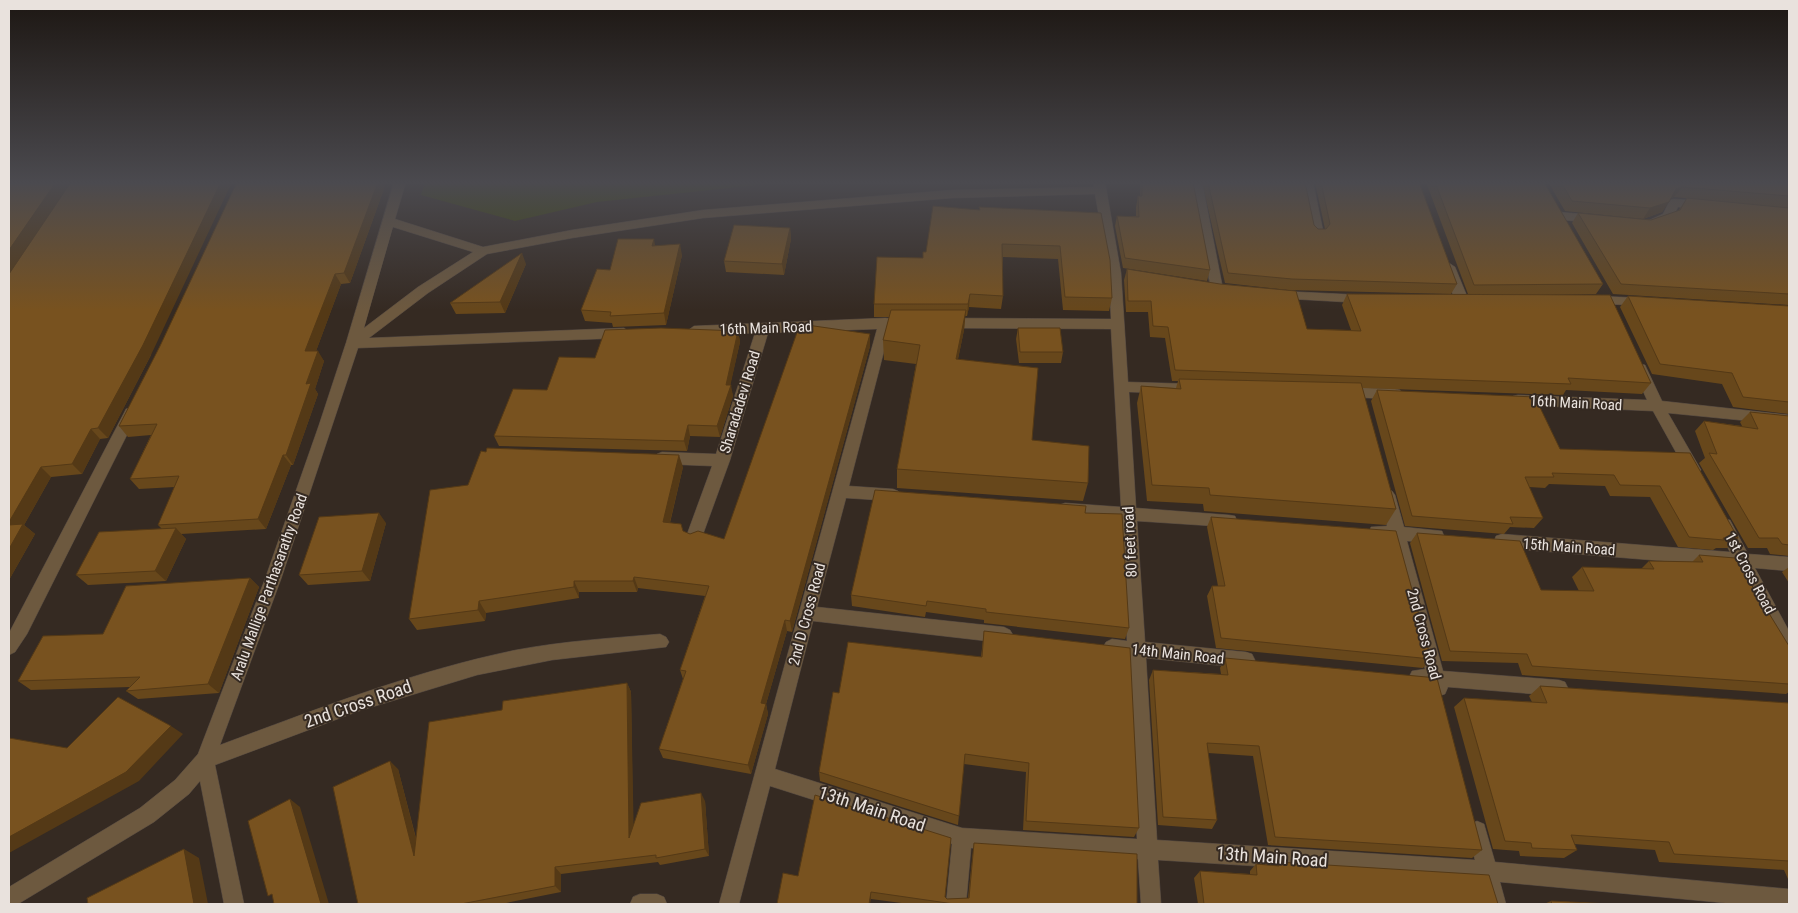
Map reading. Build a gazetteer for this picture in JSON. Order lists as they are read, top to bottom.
{
  "streets": {
    "street": [
      "16th Main Road",
      "Sharadadevi Road",
      "80 feet road",
      "15th Main Road",
      "1st Cross Road",
      "Aralu Mallige Parthasarathy Road",
      "2nd D Cross Road",
      "2nd Cross Road",
      "14th Main Road",
      "13th Main Road"
    ]
  },
  "crossings": [
    ["16th Main Road", "Sharadadevi Road"],
    ["16th Main Road", "80 feet road"],
    ["16th Main Road", "2nd D Cross Road"],
    ["80 feet road", "14th Main Road"],
    ["80 feet road", "13th Main Road"],
    ["15th Main Road", "1st Cross Road"],
    ["Aralu Mallige Parthasarathy Road", "2nd Cross Road"],
    ["2nd D Cross Road", "13th Main Road"]
  ]
}
